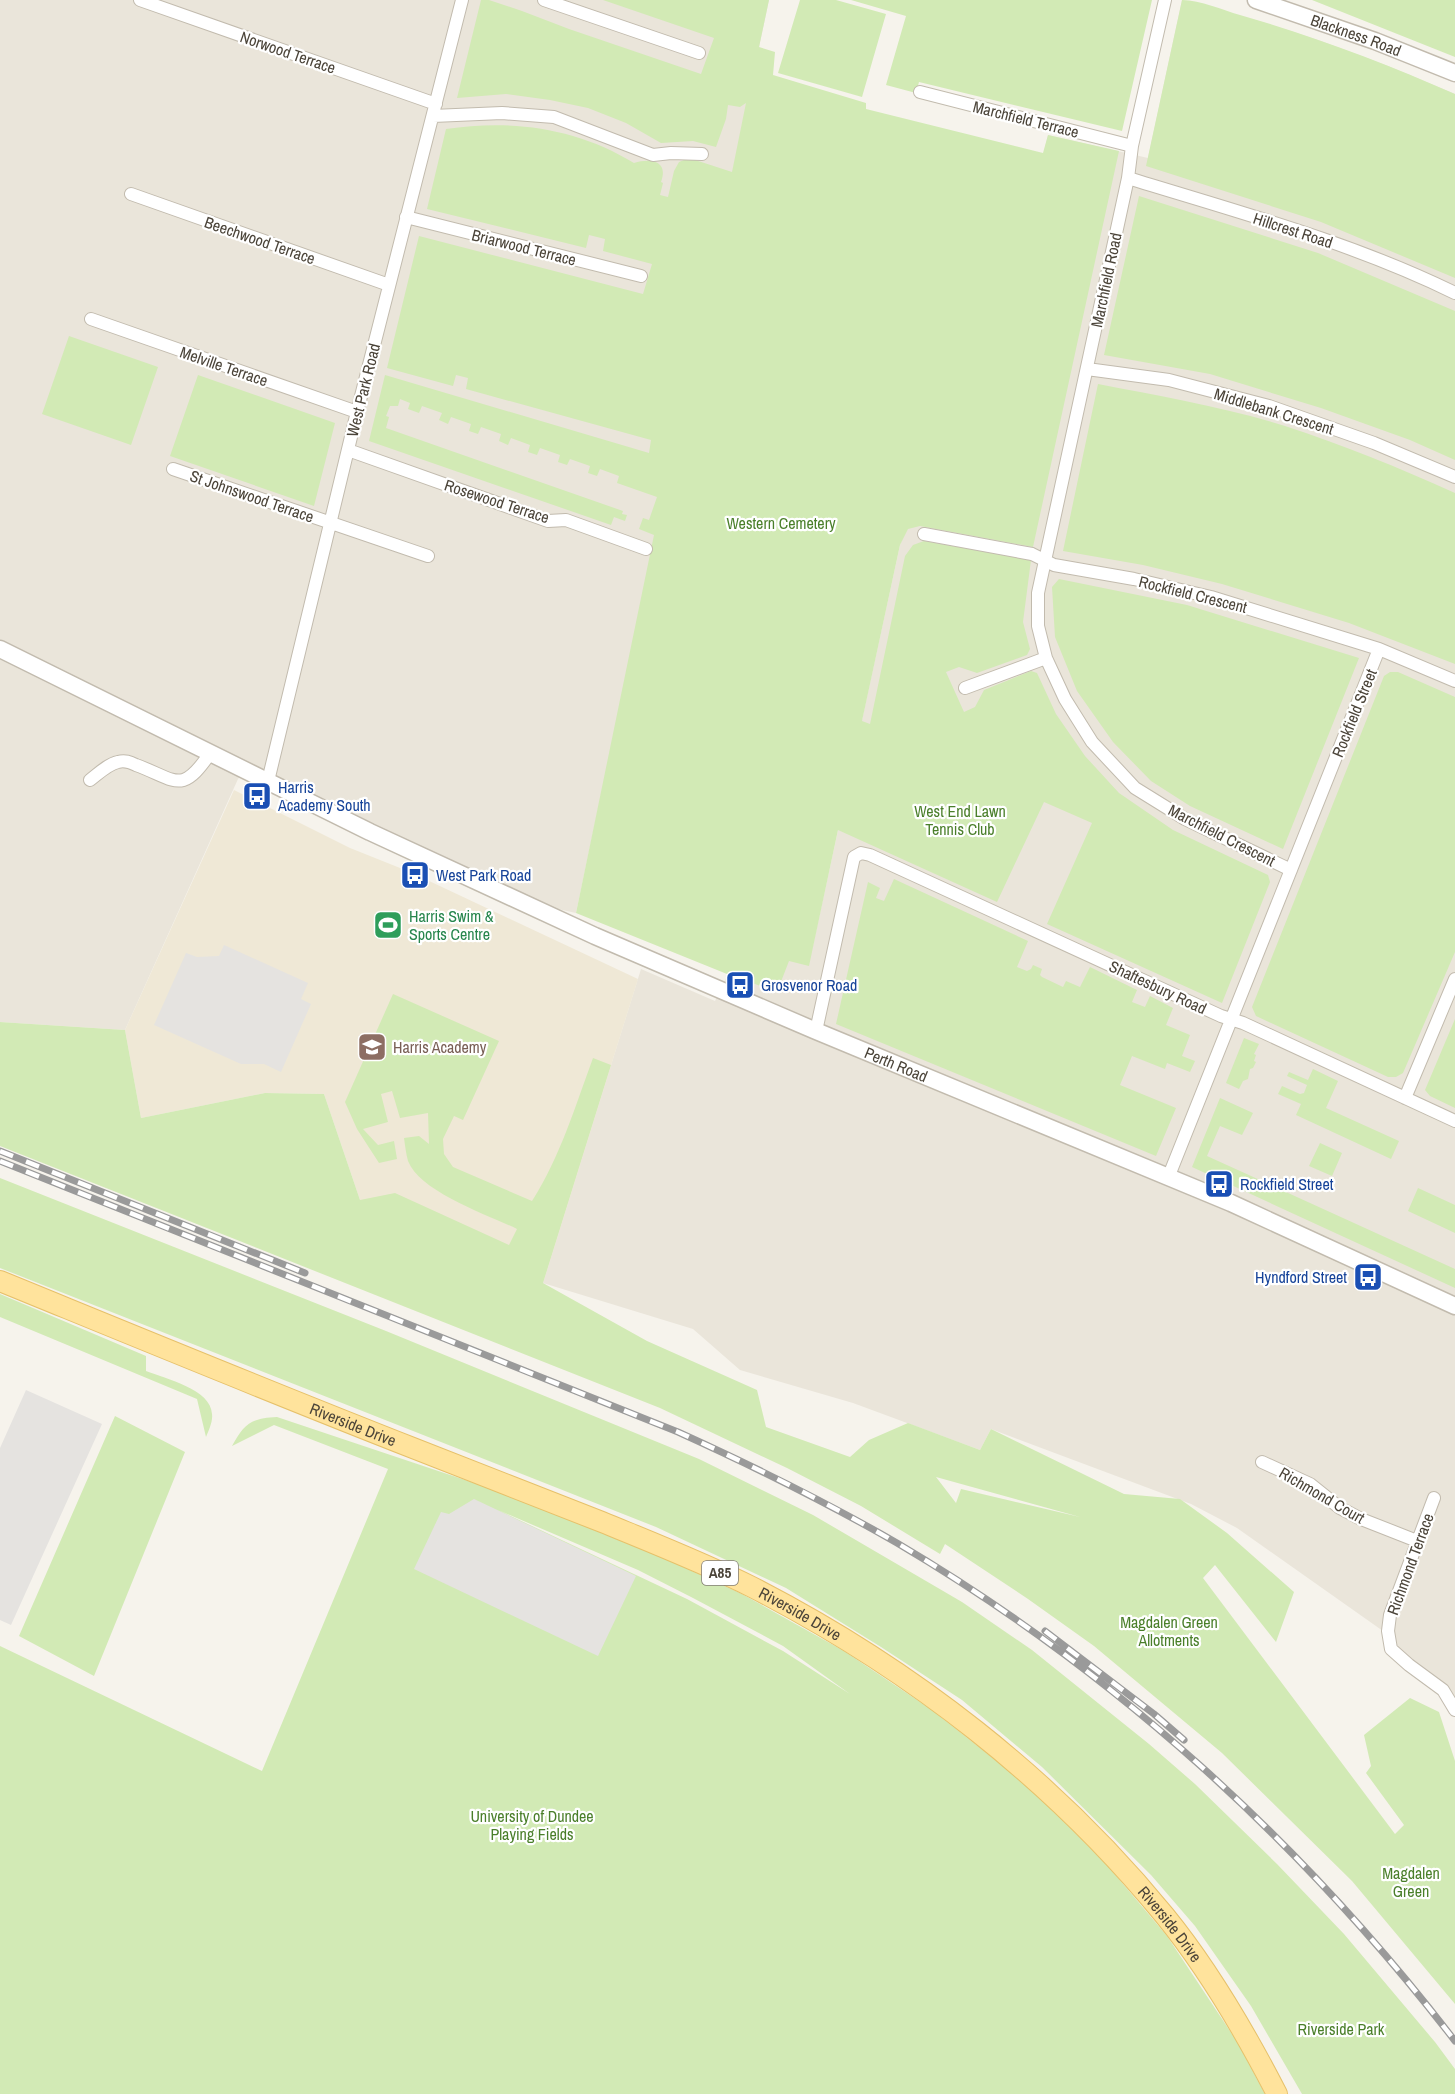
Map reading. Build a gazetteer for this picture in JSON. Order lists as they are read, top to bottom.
{
  "streets": {
    "main road": ["Riverside Drive", "A85"],
    "street": [
      "Blackness Road",
      "Norwood Terrace",
      "Marchfield Terrace",
      "Hillcrest Road",
      "Beechwood Terrace",
      "Briarwood Terrace",
      "Marchfield Road",
      "Melville Terrace",
      "West Park Road",
      "Middlebank Crescent",
      "St Johnswood Terrace",
      "Rosewood Terrace",
      "Rockfield Crescent",
      "Rockfield Street",
      "Marchfield Crescent",
      "Shaftesbury Road",
      "Perth Road",
      "Richmond Court",
      "Richmond Terrace"
    ]
  },
  "crossings": [
    ["Norwood Terrace", "West Park Road"],
    ["Marchfield Terrace", "Marchfield Road"],
    ["Hillcrest Road", "Marchfield Road"],
    ["Beechwood Terrace", "West Park Road"],
    ["Briarwood Terrace", "West Park Road"],
    ["Marchfield Road", "Middlebank Crescent"],
    ["Marchfield Road", "Rockfield Crescent"],
    ["Marchfield Road", "Marchfield Crescent"],
    ["Melville Terrace", "West Park Road"],
    ["West Park Road", "St Johnswood Terrace"],
    ["West Park Road", "Rosewood Terrace"],
    ["West Park Road", "Perth Road"],
    ["Rockfield Crescent", "Rockfield Street"],
    ["Rockfield Crescent", "Marchfield Crescent"],
    ["Rockfield Street", "Marchfield Crescent"],
    ["Rockfield Street", "Shaftesbury Road"],
    ["Rockfield Street", "Perth Road"],
    ["Shaftesbury Road", "Perth Road"],
    ["Richmond Court", "Richmond Terrace"]
  ],
  "parks": [
    "Western Cemetery",
    "West End Lawn Tennis Club",
    "Magdalen Green Allotments",
    "University of Dundee Playing Fields",
    "Magdalen Green",
    "Riverside Park"
  ],
  "places": {
    "bus stop": [
      "Harris Academy South",
      "West Park Road",
      "Grosvenor Road",
      "Rockfield Street",
      "Hyndford Street"
    ],
    "sports": ["Harris Swim & Sports Centre"],
    "school or university": ["Harris Academy"]
  }
}
